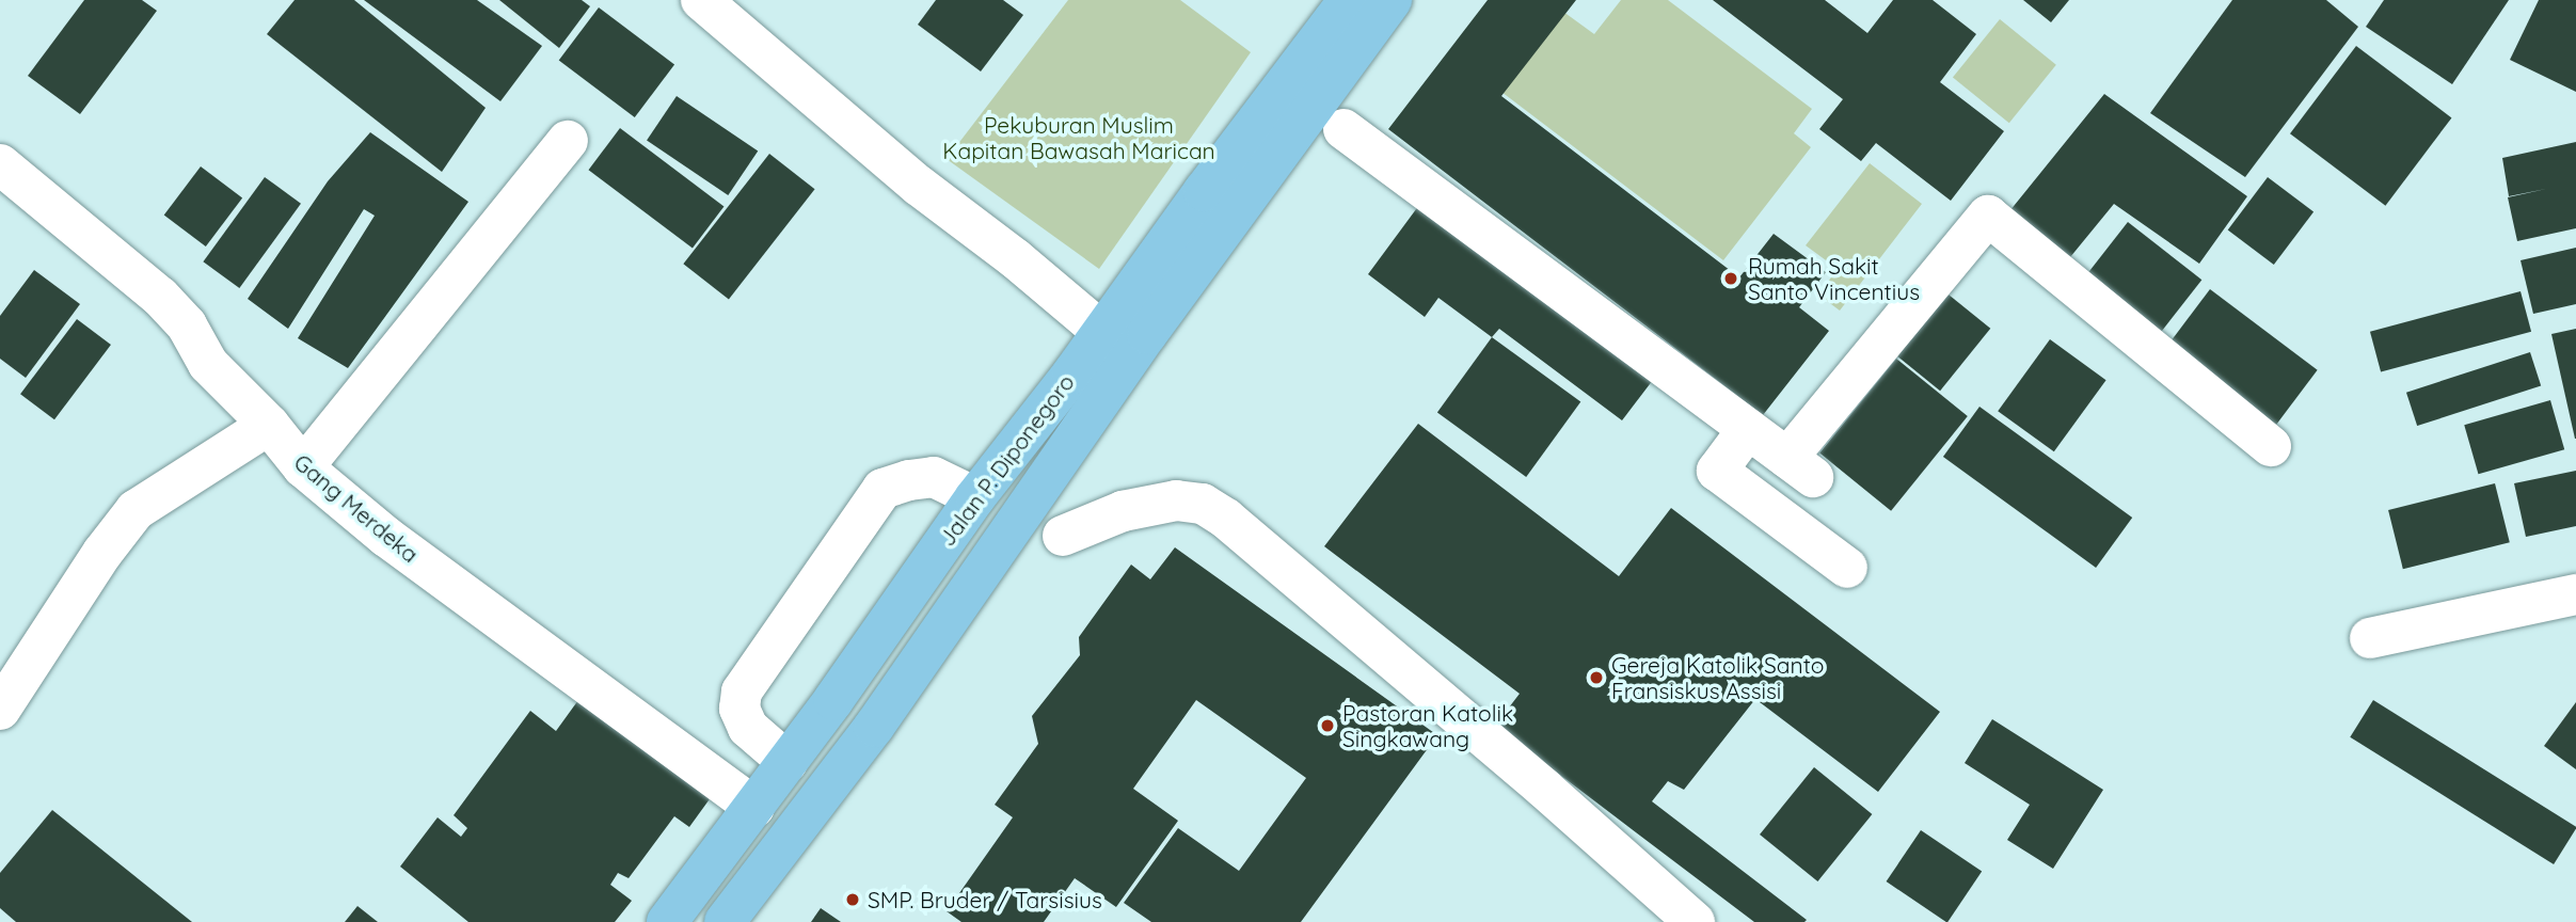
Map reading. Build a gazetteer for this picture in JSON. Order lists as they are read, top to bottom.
{
  "streets": {
    "main road": ["Jalan P. Diponegoro"],
    "street": ["Gang Merdeka"]
  },
  "crossings": [
    ["Jalan P. Diponegoro", "Gang Merdeka"]
  ],
  "parks": ["Pekuburan Muslim Kapitan Bawasah Marican"],
  "places": [
    "Rumah Sakit Santo Vincentius",
    "Gereja Katolik Santo Fransiskus Assisi",
    "Pastoran Katolik Singkawang",
    "SMP. Bruder / Tarsisius"
  ]
}
